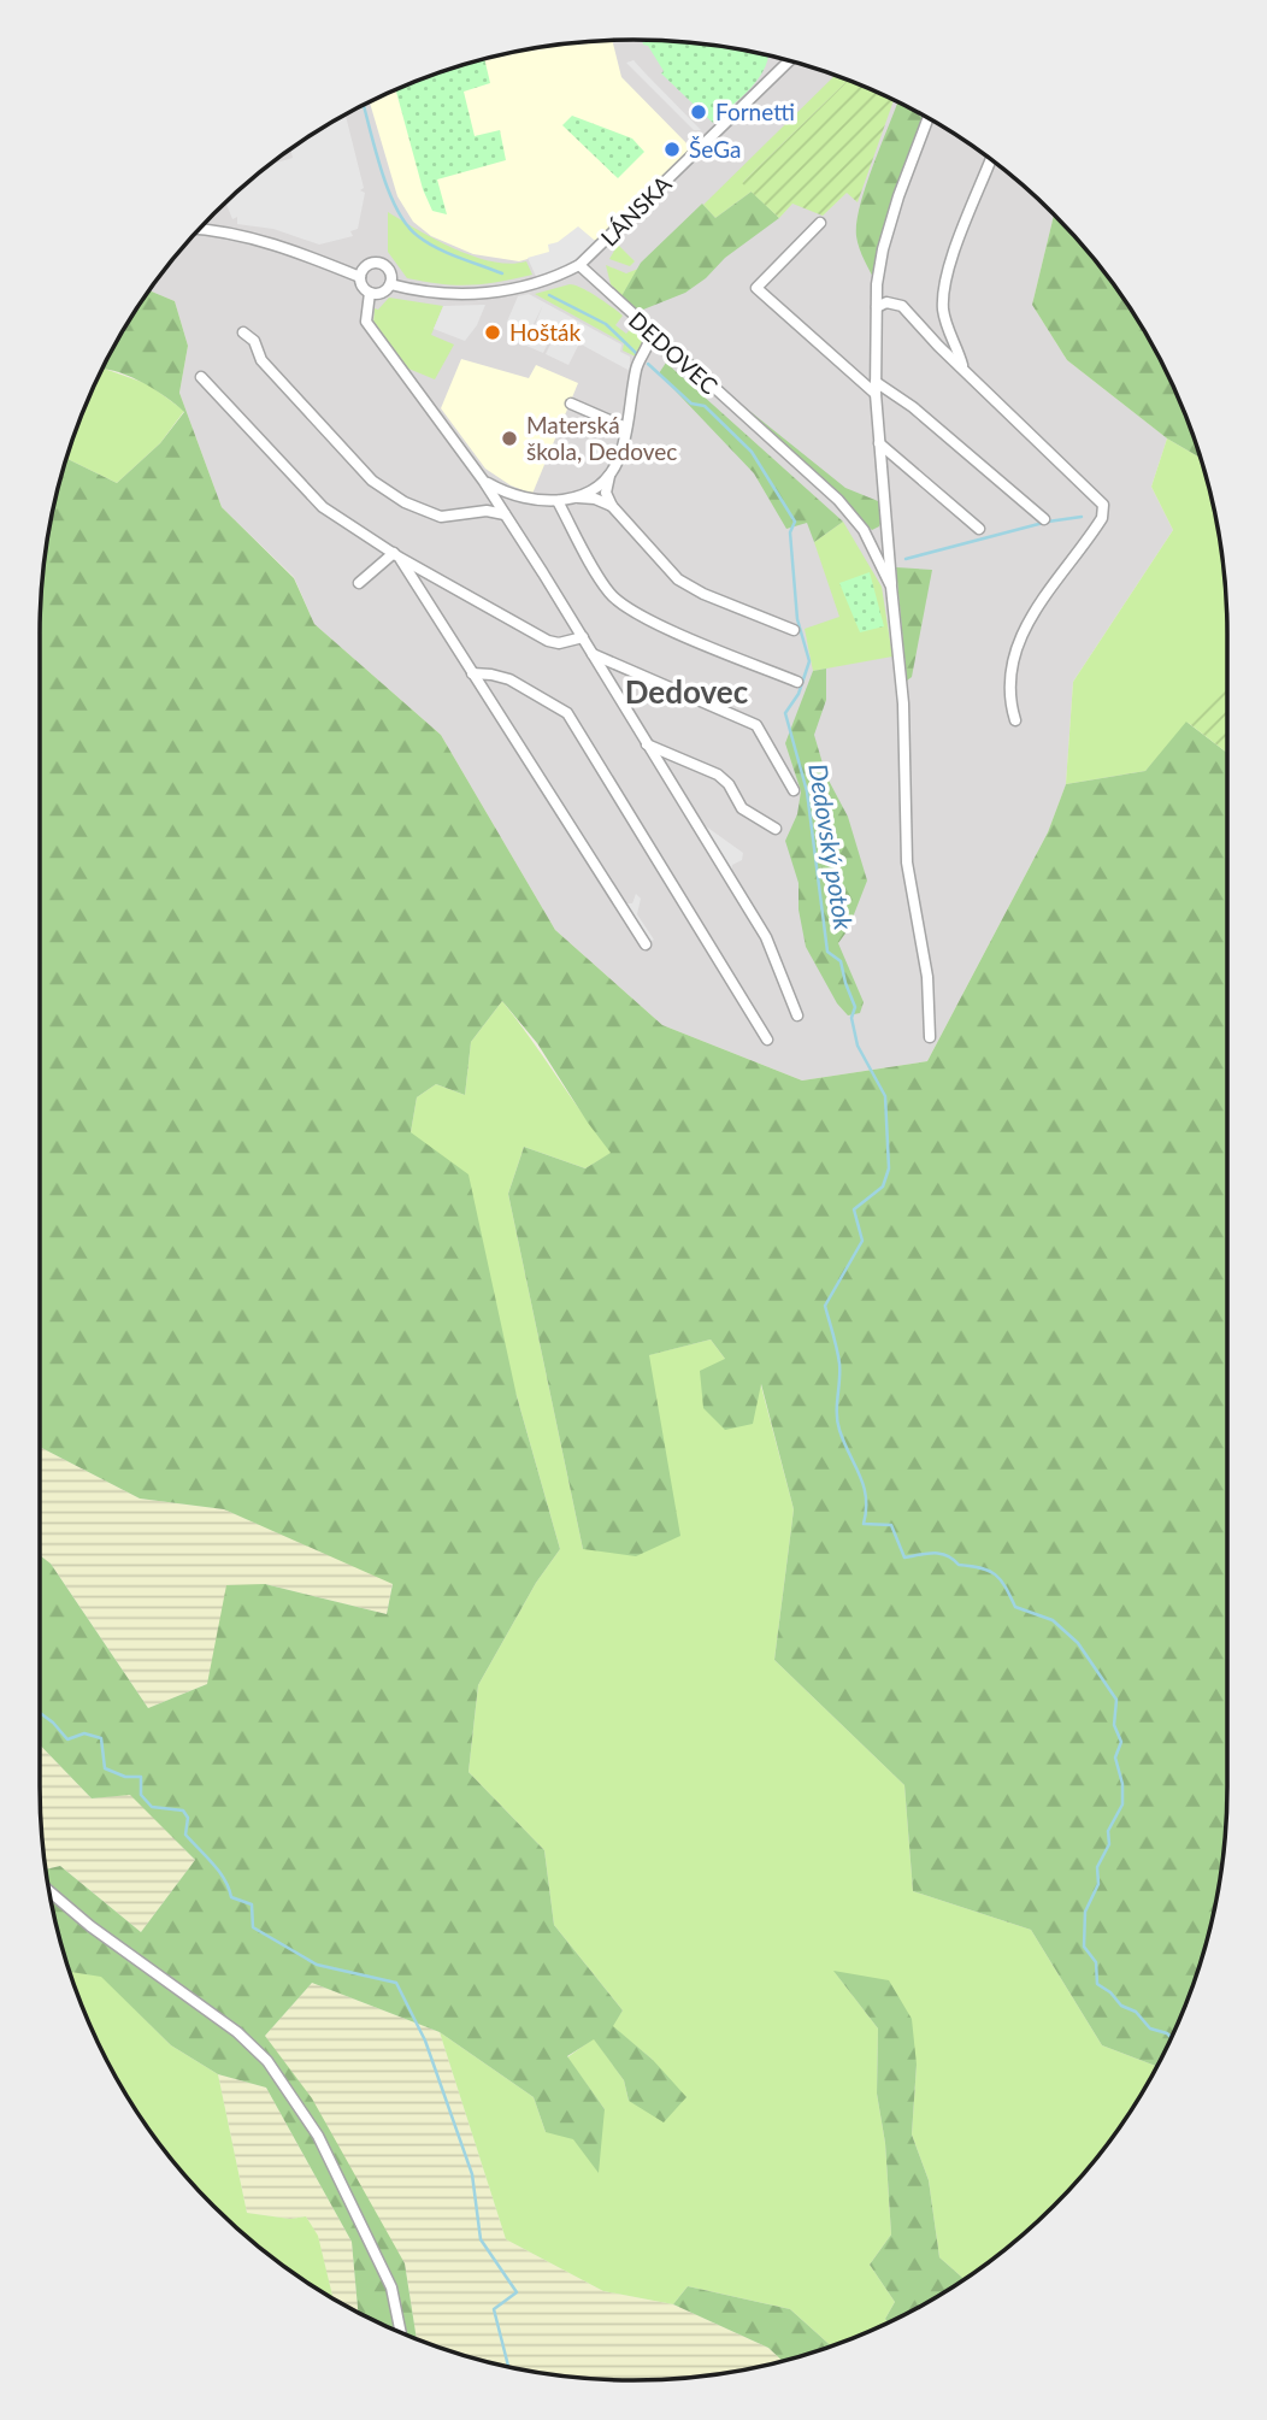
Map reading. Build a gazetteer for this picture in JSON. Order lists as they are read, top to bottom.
{
  "streets": {
    "street": ["LÁNSKA", "DEDOVEC"]
  },
  "crossings": [
    ["LÁNSKA", "DEDOVEC"]
  ],
  "districts": ["Dedovec"],
  "water": ["Dedovský potok"],
  "places": [
    "Fornetti",
    "ŠeGa",
    "Hošták",
    "Materská škola, Dedovec"
  ]
}
